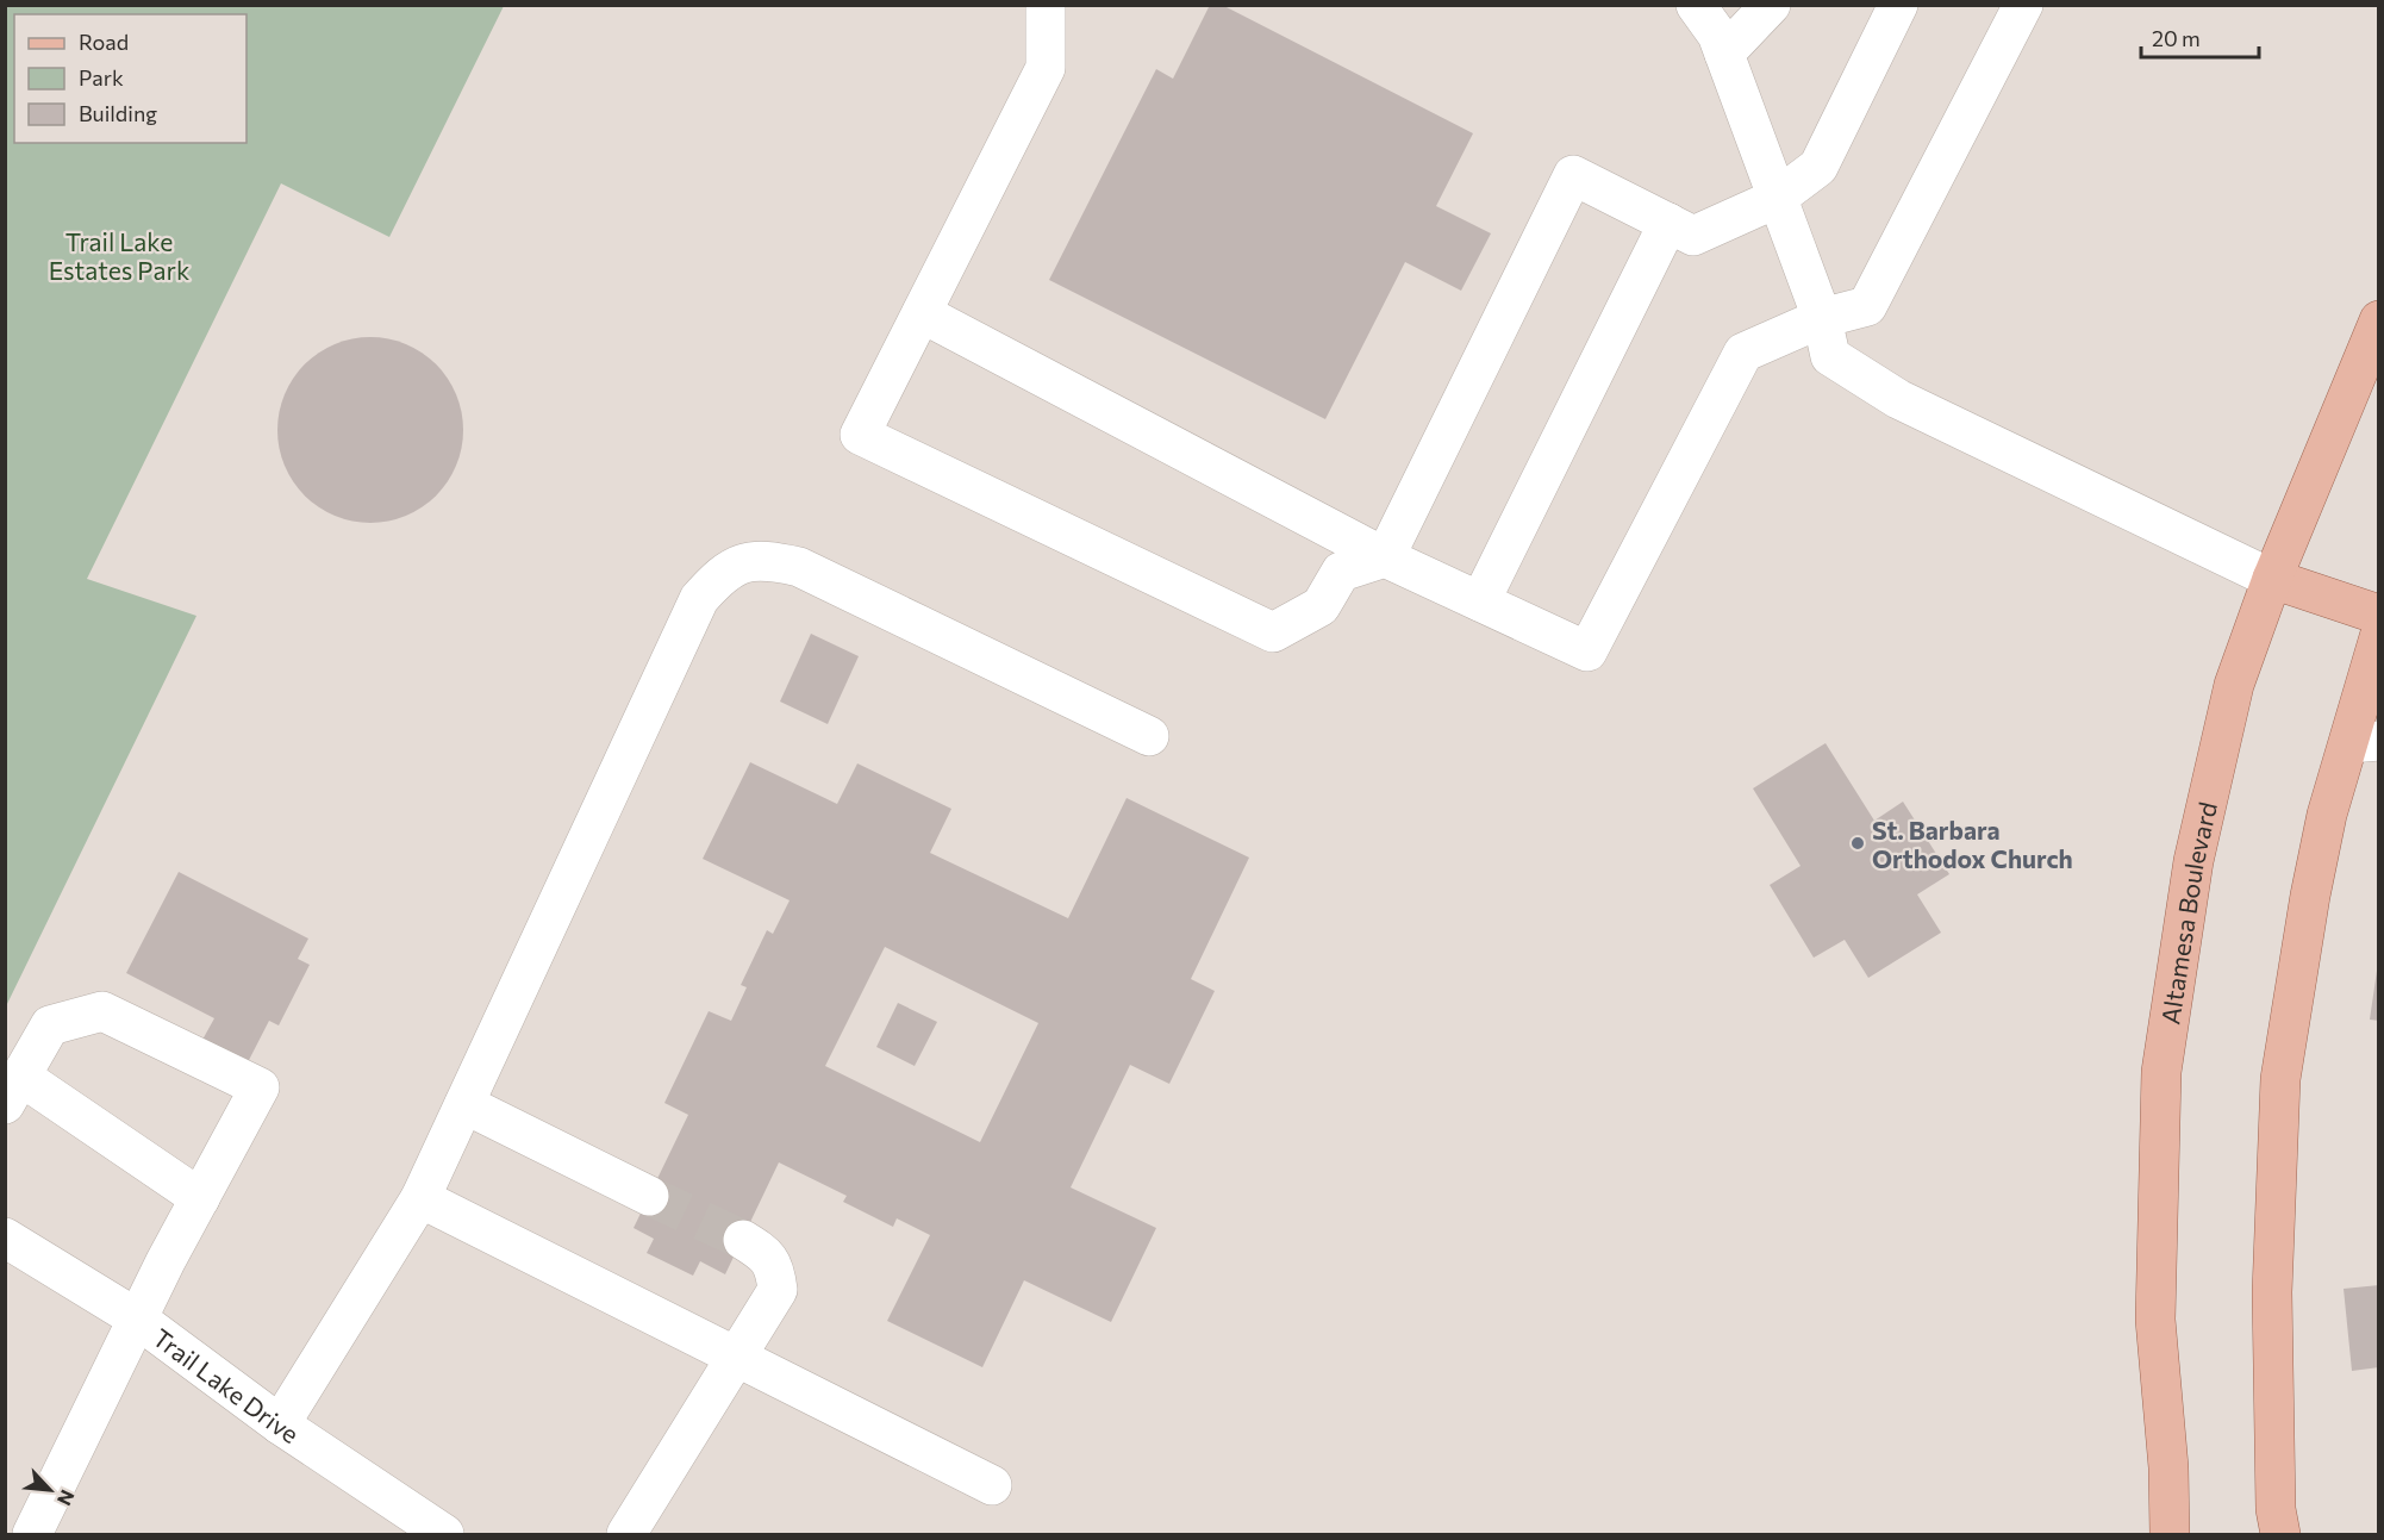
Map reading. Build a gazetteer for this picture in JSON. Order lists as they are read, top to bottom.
{
  "streets": {
    "main road": ["Altamesa Boulevard"],
    "street": ["Trail Lake Drive"]
  },
  "parks": ["Trail Lake Estates Park"],
  "places": ["St. Barbara Orthodox Church"],
  "legend": ["Road", "Park", "Building"],
  "scale_bar": "20 m",
  "north": "bottom right"
}
